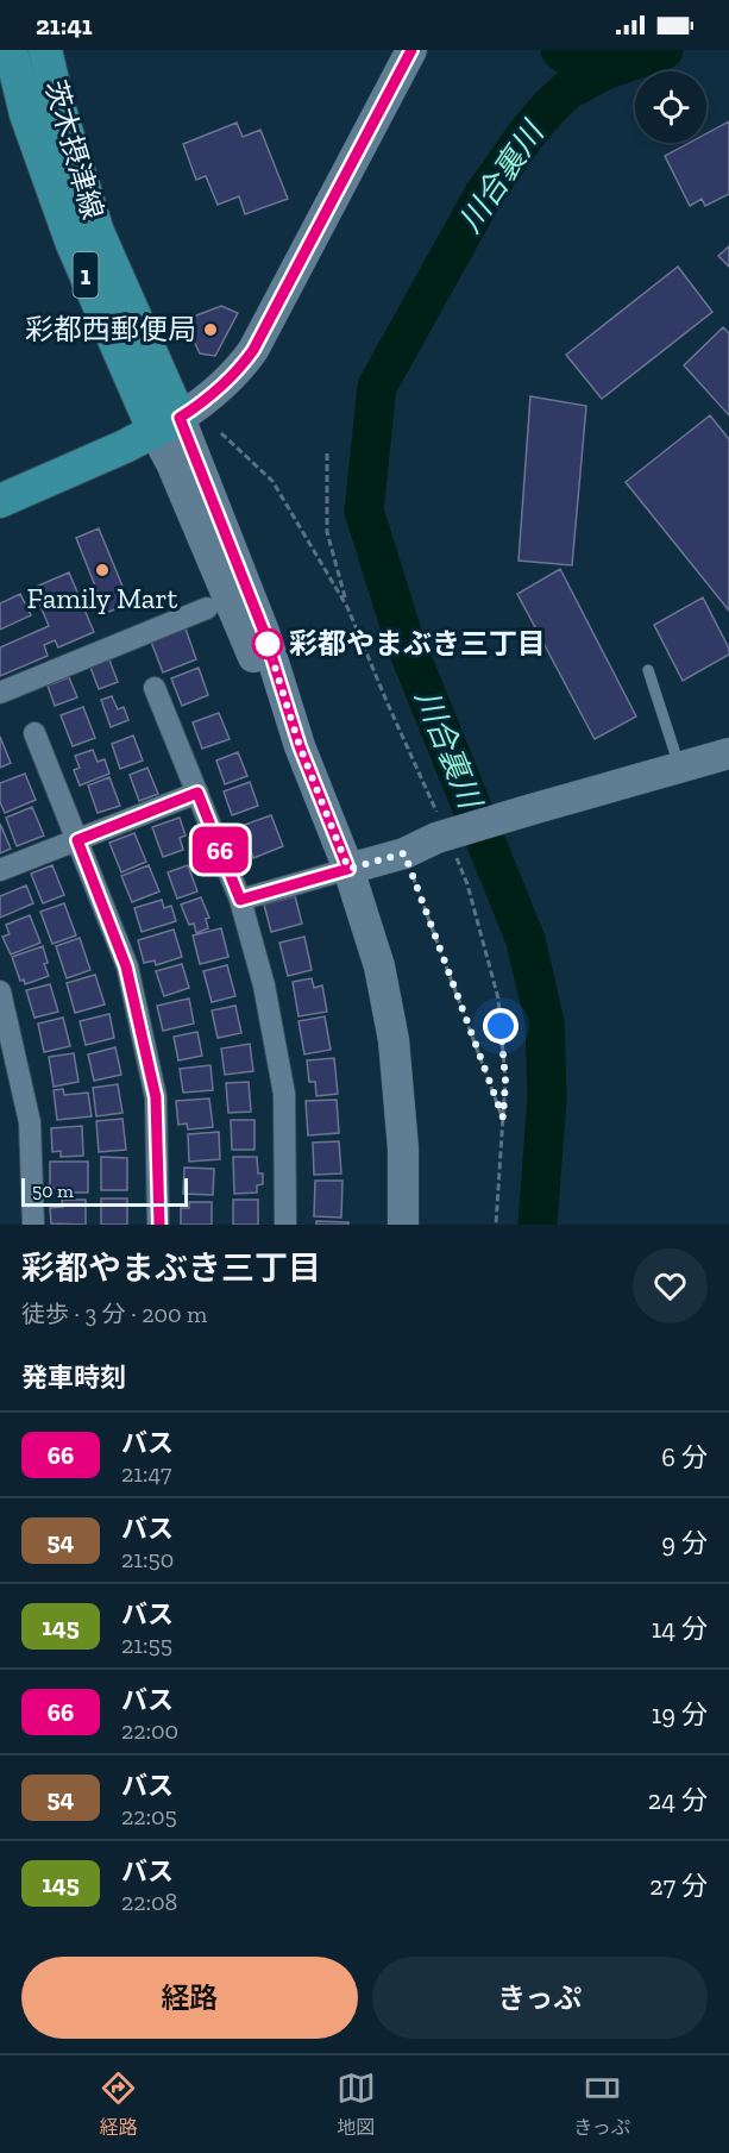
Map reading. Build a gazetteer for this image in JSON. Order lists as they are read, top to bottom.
{
  "streets": {
    "main road": ["茨木摂津線", "1"]
  },
  "water": ["川合裏川"],
  "places": ["彩都西郵便局", "Family Mart", "彩都やまぶき三丁目"],
  "lines": ["bus line 66"],
  "scale_bar": "50 m",
  "page": {
    "status": "21:41",
    "on_map": "66",
    "scale": "50 m",
    "heading": [
      ["彩都やまぶき三丁目", "徒歩 · 3 分 · 200 m"],
      "発車時刻"
    ],
    "list": [
      {
        "mark": "66",
        "name": "バス",
        "note": "21:47",
        "value": "6 分"
      },
      {
        "mark": "54",
        "name": "バス",
        "note": "21:50",
        "value": "9 分"
      },
      {
        "mark": "145",
        "name": "バス",
        "note": "21:55",
        "value": "14 分"
      },
      {
        "mark": "66",
        "name": "バス",
        "note": "22:00",
        "value": "19 分"
      },
      {
        "mark": "54",
        "name": "バス",
        "note": "22:05",
        "value": "24 分"
      },
      {
        "mark": "145",
        "name": "バス",
        "note": "22:08",
        "value": "27 分"
      }
    ],
    "buttons": ["経路", "きっぷ"],
    "tabs": ["経路", "地図", "きっぷ"]
  }
}
